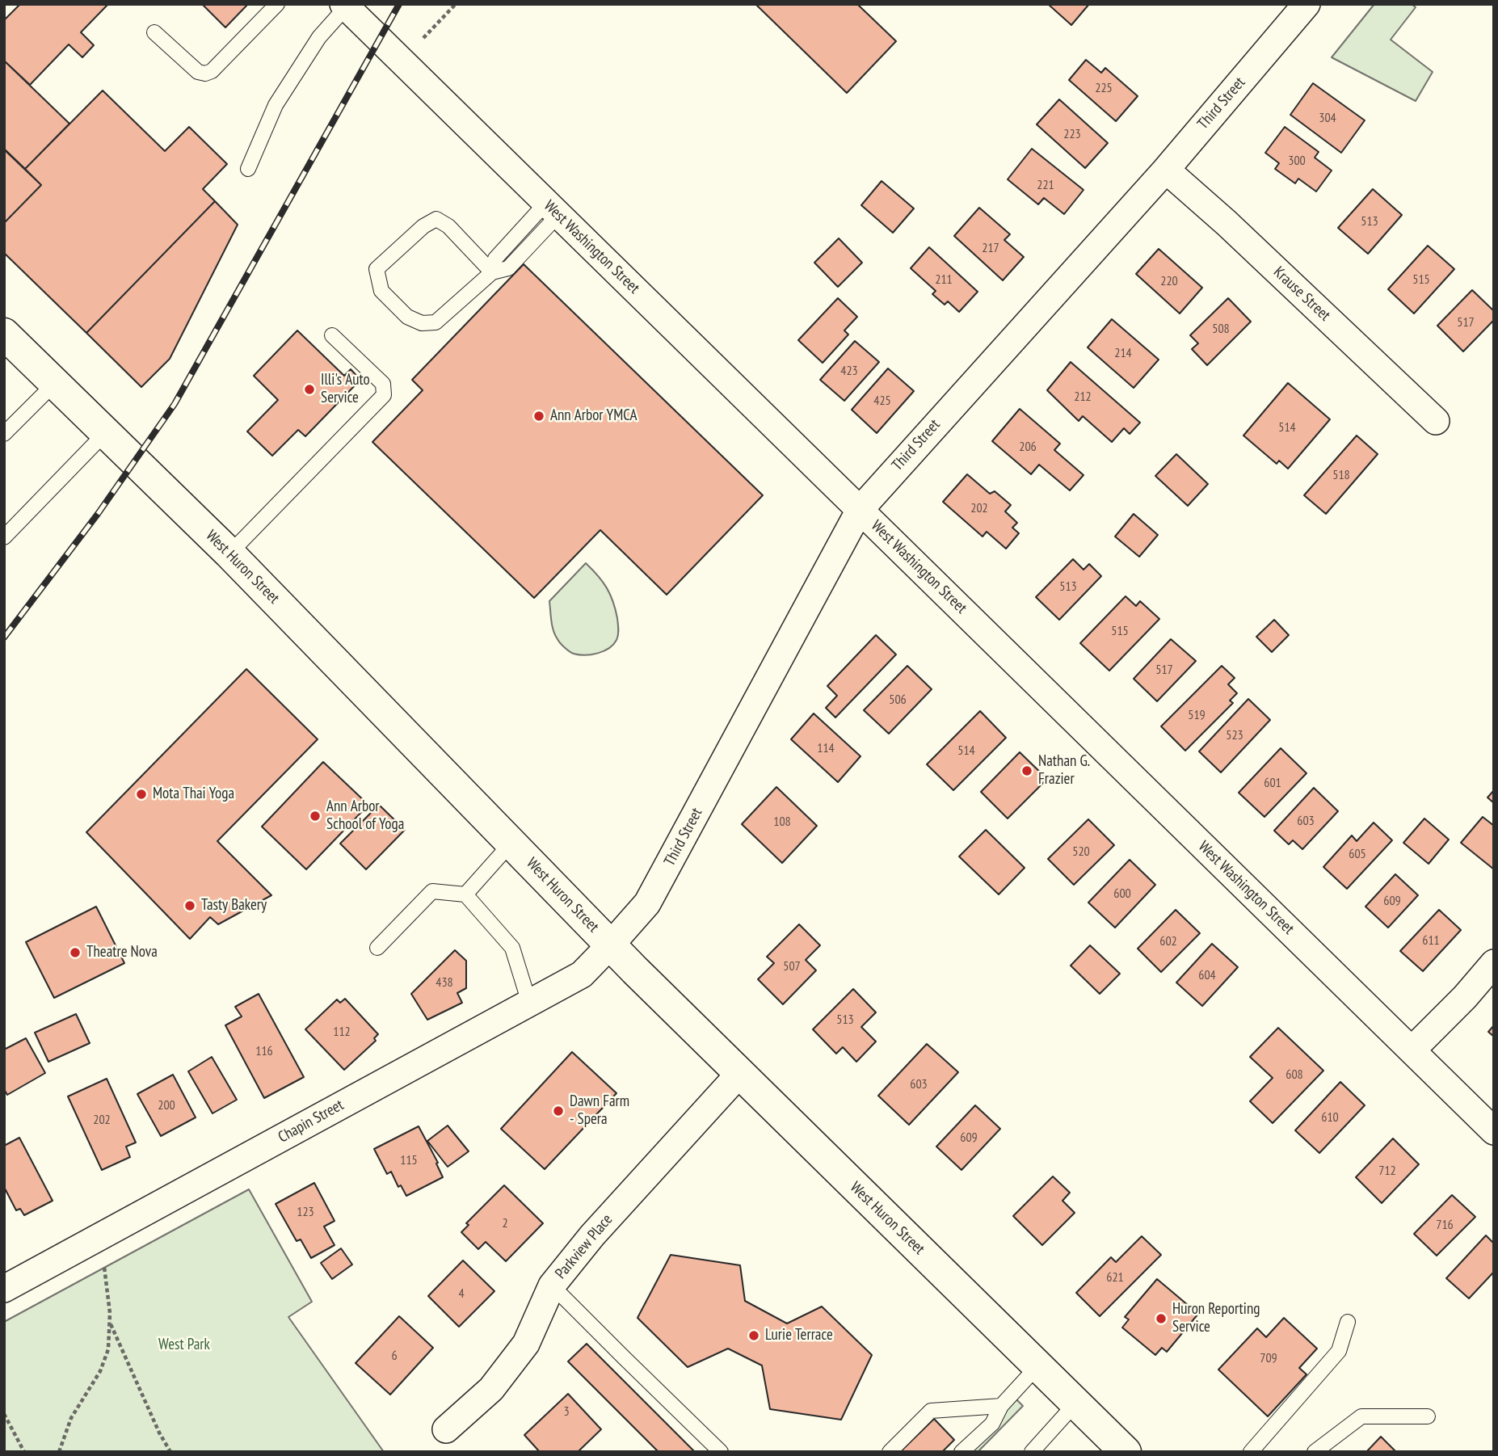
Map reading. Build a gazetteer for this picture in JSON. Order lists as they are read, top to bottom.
{
  "streets": {
    "main road": ["West Huron Street"],
    "street": [
      "Third Street",
      "West Washington Street",
      "Krause Street",
      "Chapin Street",
      "Parkview Place"
    ]
  },
  "crossings": [
    ["Third Street", "West Washington Street"],
    ["Third Street", "Krause Street"],
    ["Third Street", "West Huron Street"],
    ["Third Street", "Chapin Street"],
    ["West Huron Street", "Chapin Street"],
    ["West Huron Street", "Parkview Place"]
  ],
  "parks": ["West Park"],
  "places": [
    "Illi's Auto Service",
    "Ann Arbor YMCA",
    "Nathan G. Frazier",
    "Mota Thai Yoga",
    "Ann Arbor School of Yoga",
    "Tasty Bakery",
    "Theatre Nova",
    "Dawn Farm - Spera",
    "Huron Reporting Service",
    "Lurie Terrace"
  ],
  "house_numbers": [
    "225",
    "304",
    "223",
    "300",
    "221",
    "513",
    "217",
    "211",
    "515",
    "220",
    "517",
    "508",
    "214",
    "423",
    "212",
    "425",
    "514",
    "206",
    "518",
    "202",
    "513",
    "515",
    "517",
    "506",
    "519",
    "523",
    "114",
    "514",
    "601",
    "603",
    "108",
    "520",
    "605",
    "600",
    "609",
    "611",
    "602",
    "507",
    "604",
    "438",
    "513",
    "112",
    "116",
    "608",
    "603",
    "200",
    "610",
    "202",
    "609",
    "115",
    "712",
    "123",
    "2",
    "716",
    "621",
    "4",
    "6",
    "709",
    "3"
  ]
}
